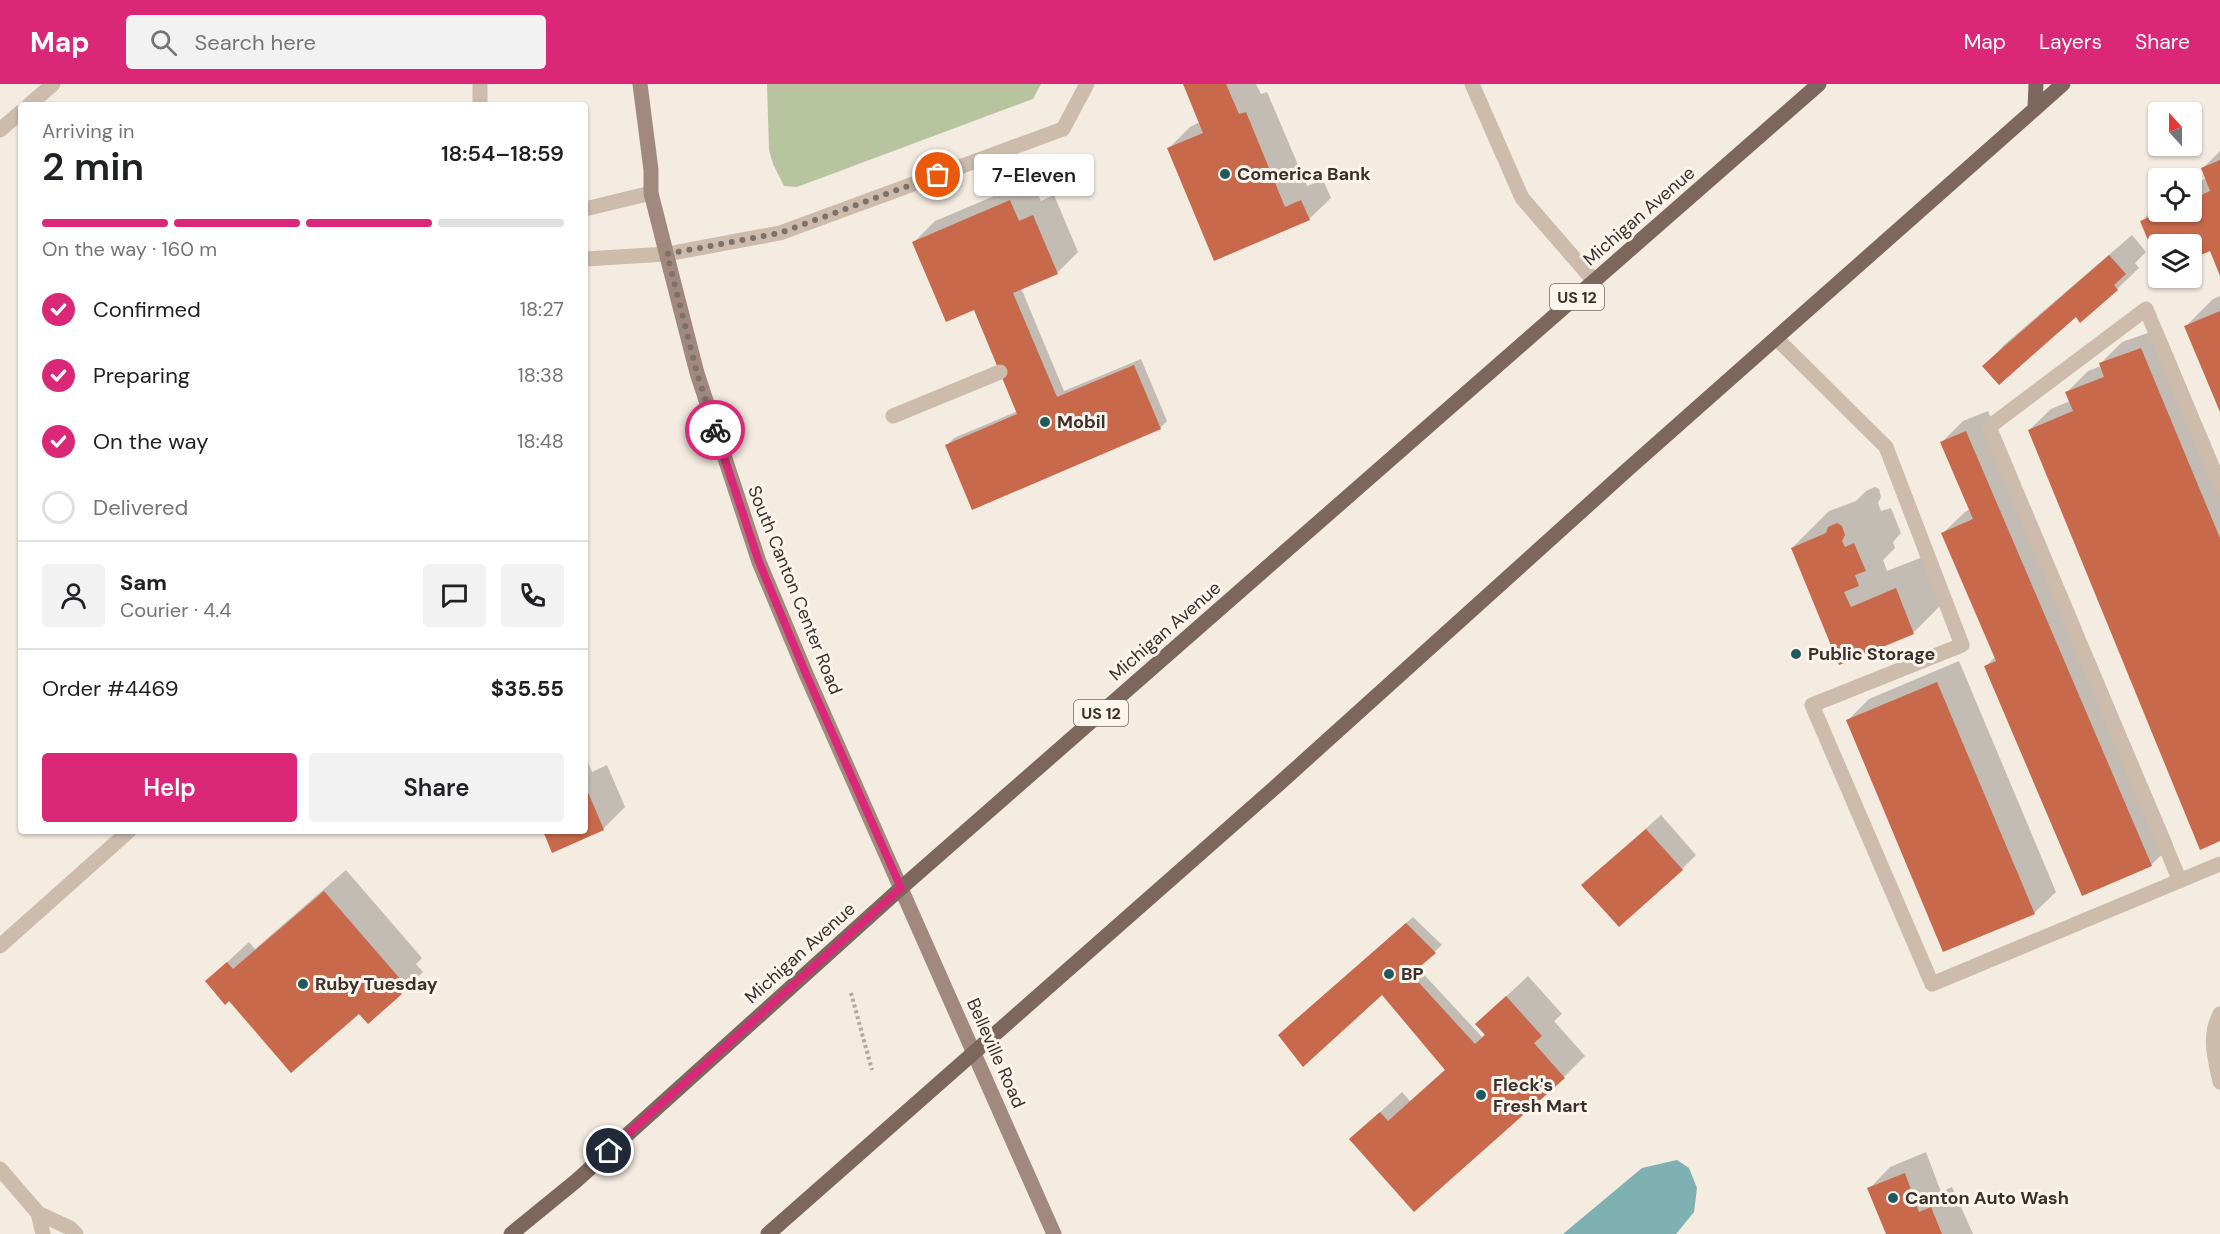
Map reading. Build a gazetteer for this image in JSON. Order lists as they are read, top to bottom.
{
  "streets": {
    "main road": [
      "Michigan Avenue",
      "US 12",
      "South Canton Center Road",
      "Belleville Road"
    ]
  },
  "crossings": [
    ["Michigan Avenue", "South Canton Center Road"],
    ["Michigan Avenue", "Belleville Road"],
    ["South Canton Center Road", "Belleville Road"]
  ],
  "places": [
    "Comerica Bank",
    "7-Eleven",
    "Mobil",
    "Public Storage",
    "BP",
    "Ruby Tuesday",
    "Fleck's Fresh Mart",
    "Canton Auto Wash"
  ],
  "north": "top",
  "page": {
    "header": "Map",
    "search": "Search here",
    "nav": ["Map", "Layers", "Share"],
    "heading": ["2 min", "Arriving in", "18:54–18:59"],
    "panel": [
      "Sam",
      "Courier · 4.4",
      "Order #4469",
      "$35.55"
    ],
    "bubble": "7-Eleven",
    "bar": "On the way · 160 m",
    "list": [
      ["Confirmed", "18:27"],
      ["Preparing", "18:38"],
      ["On the way", "18:48"],
      "Delivered"
    ],
    "buttons": ["Help", "Share"]
  }
}
